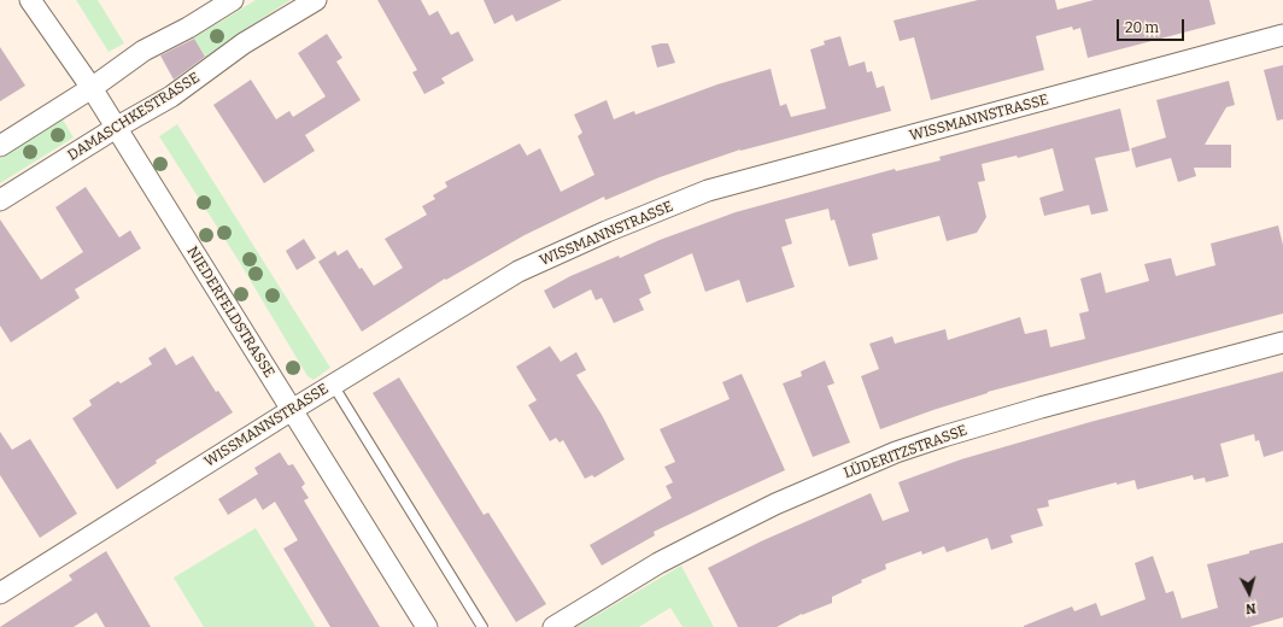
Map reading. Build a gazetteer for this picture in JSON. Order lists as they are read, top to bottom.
{
  "streets": {
    "street": [
      "DAMASCHKESTRASSE",
      "WISSMANNSTRASSE",
      "NIEDERFELDSTRASSE",
      "LÜDERITZSTRASSE"
    ]
  },
  "crossings": [
    ["DAMASCHKESTRASSE", "NIEDERFELDSTRASSE"],
    ["WISSMANNSTRASSE", "NIEDERFELDSTRASSE"]
  ],
  "scale_bar": "20 m",
  "north": "bottom"
}
